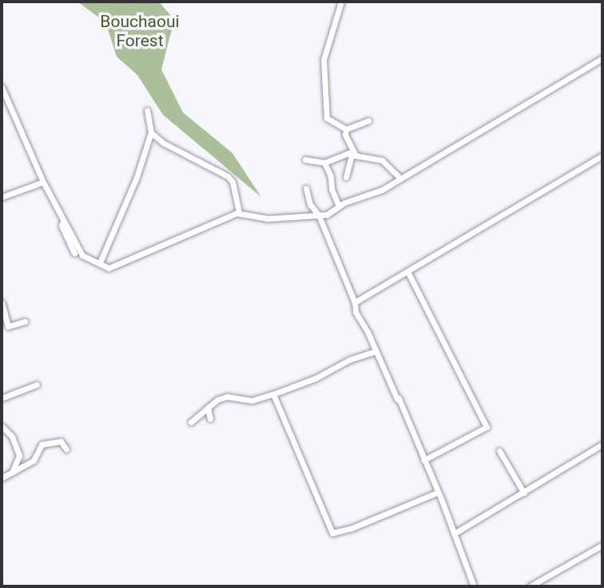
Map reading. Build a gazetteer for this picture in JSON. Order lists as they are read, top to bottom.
{
  "parks": ["Bouchaoui Forest"]
}
